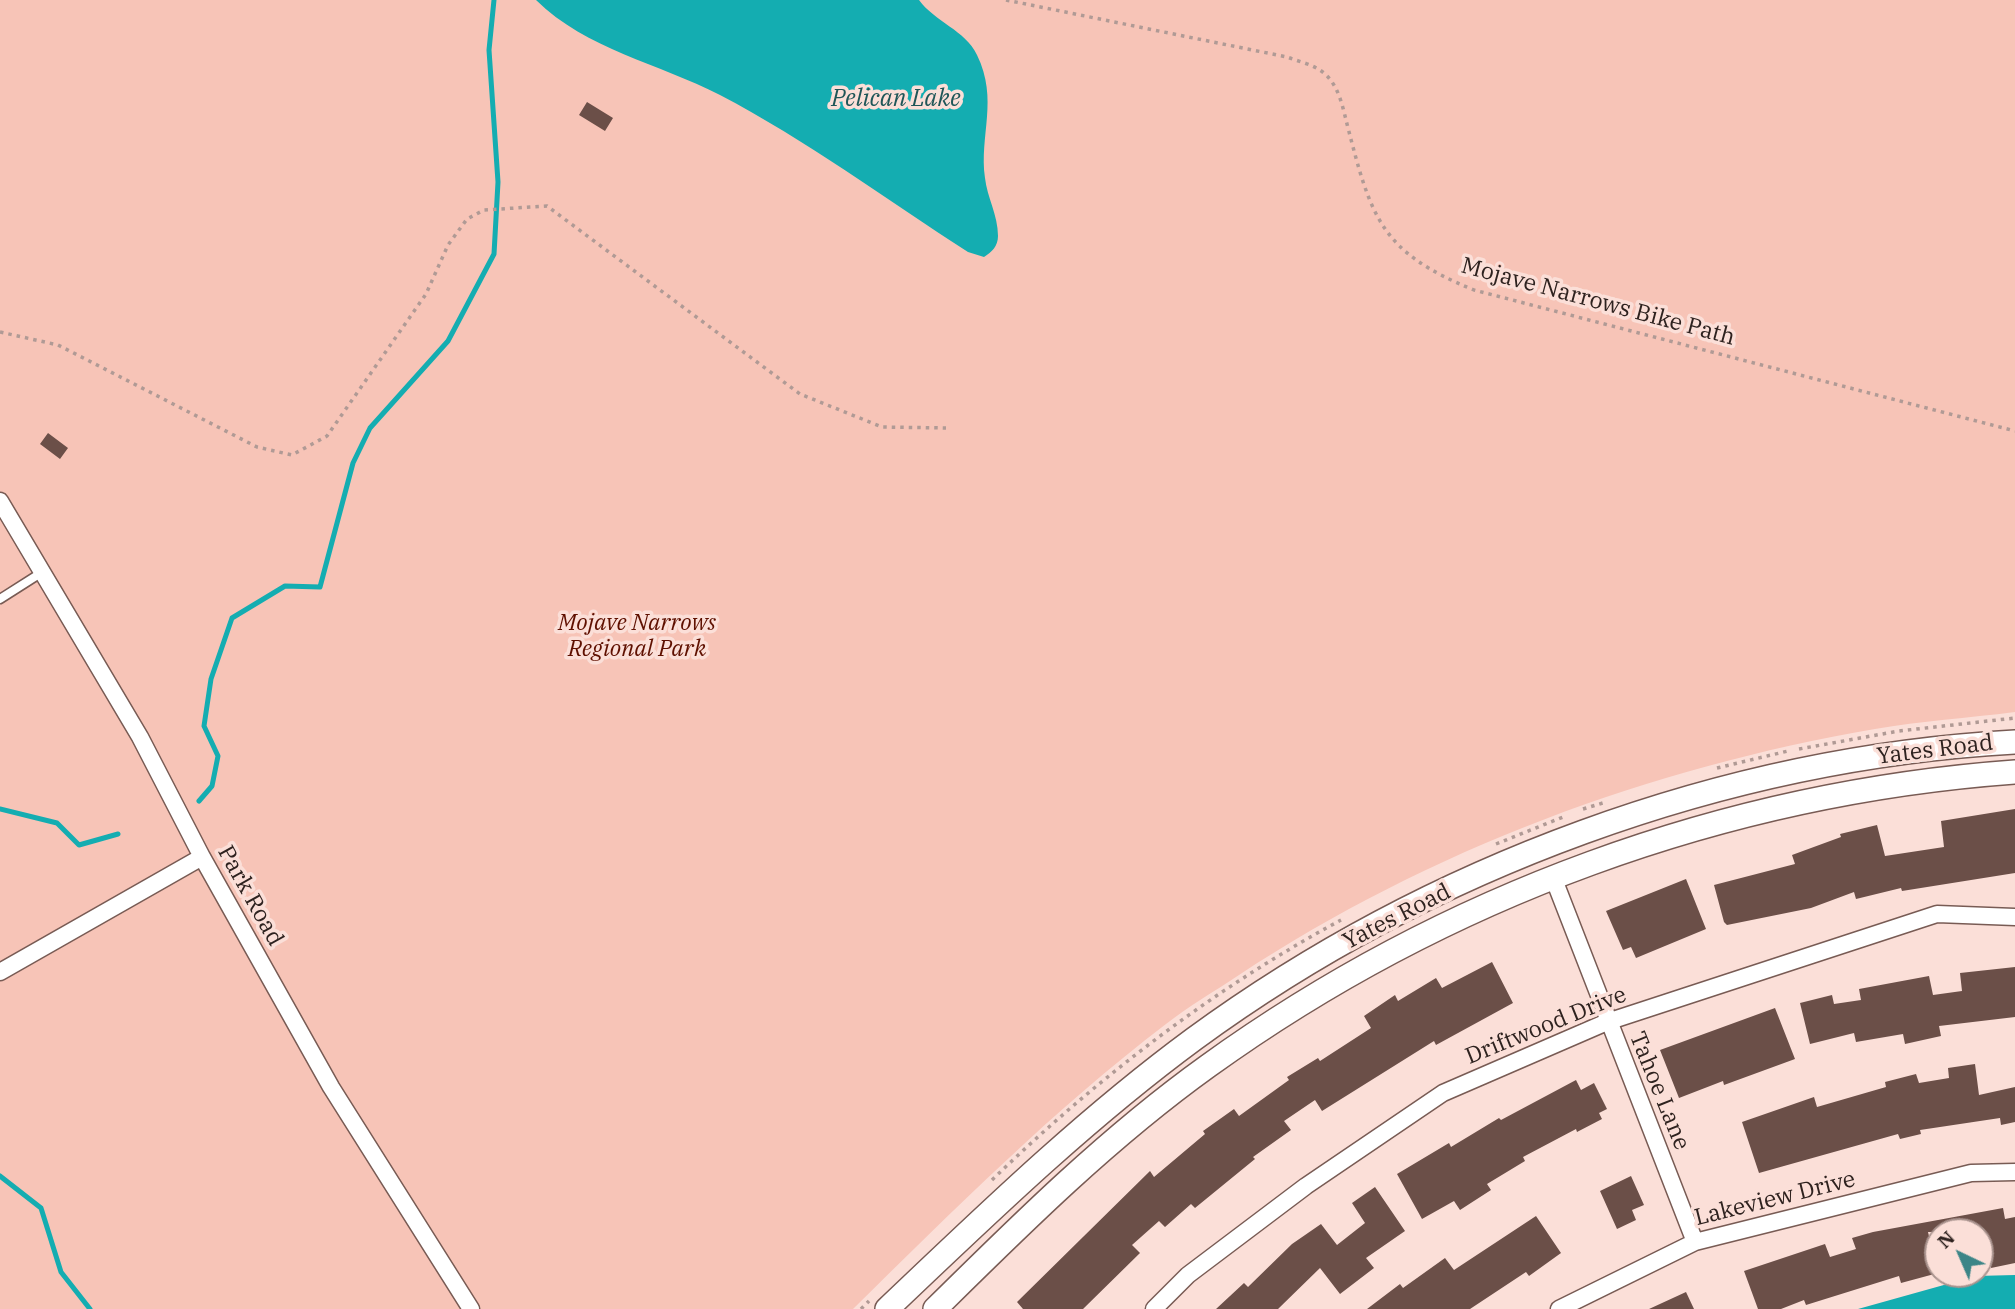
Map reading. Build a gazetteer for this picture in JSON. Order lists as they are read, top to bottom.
{
  "streets": {
    "main road": ["Yates Road"],
    "street": [
      "Park Road",
      "Driftwood Drive",
      "Tahoe Lane",
      "Lakeview Drive"
    ],
    "path": ["Mojave Narrows Bike Path"]
  },
  "crossings": [
    ["Yates Road", "Tahoe Lane"],
    ["Driftwood Drive", "Tahoe Lane"],
    ["Tahoe Lane", "Lakeview Drive"]
  ],
  "water": ["Pelican Lake"],
  "parks": ["Mojave Narrows Regional Park"],
  "north": "top left"
}
